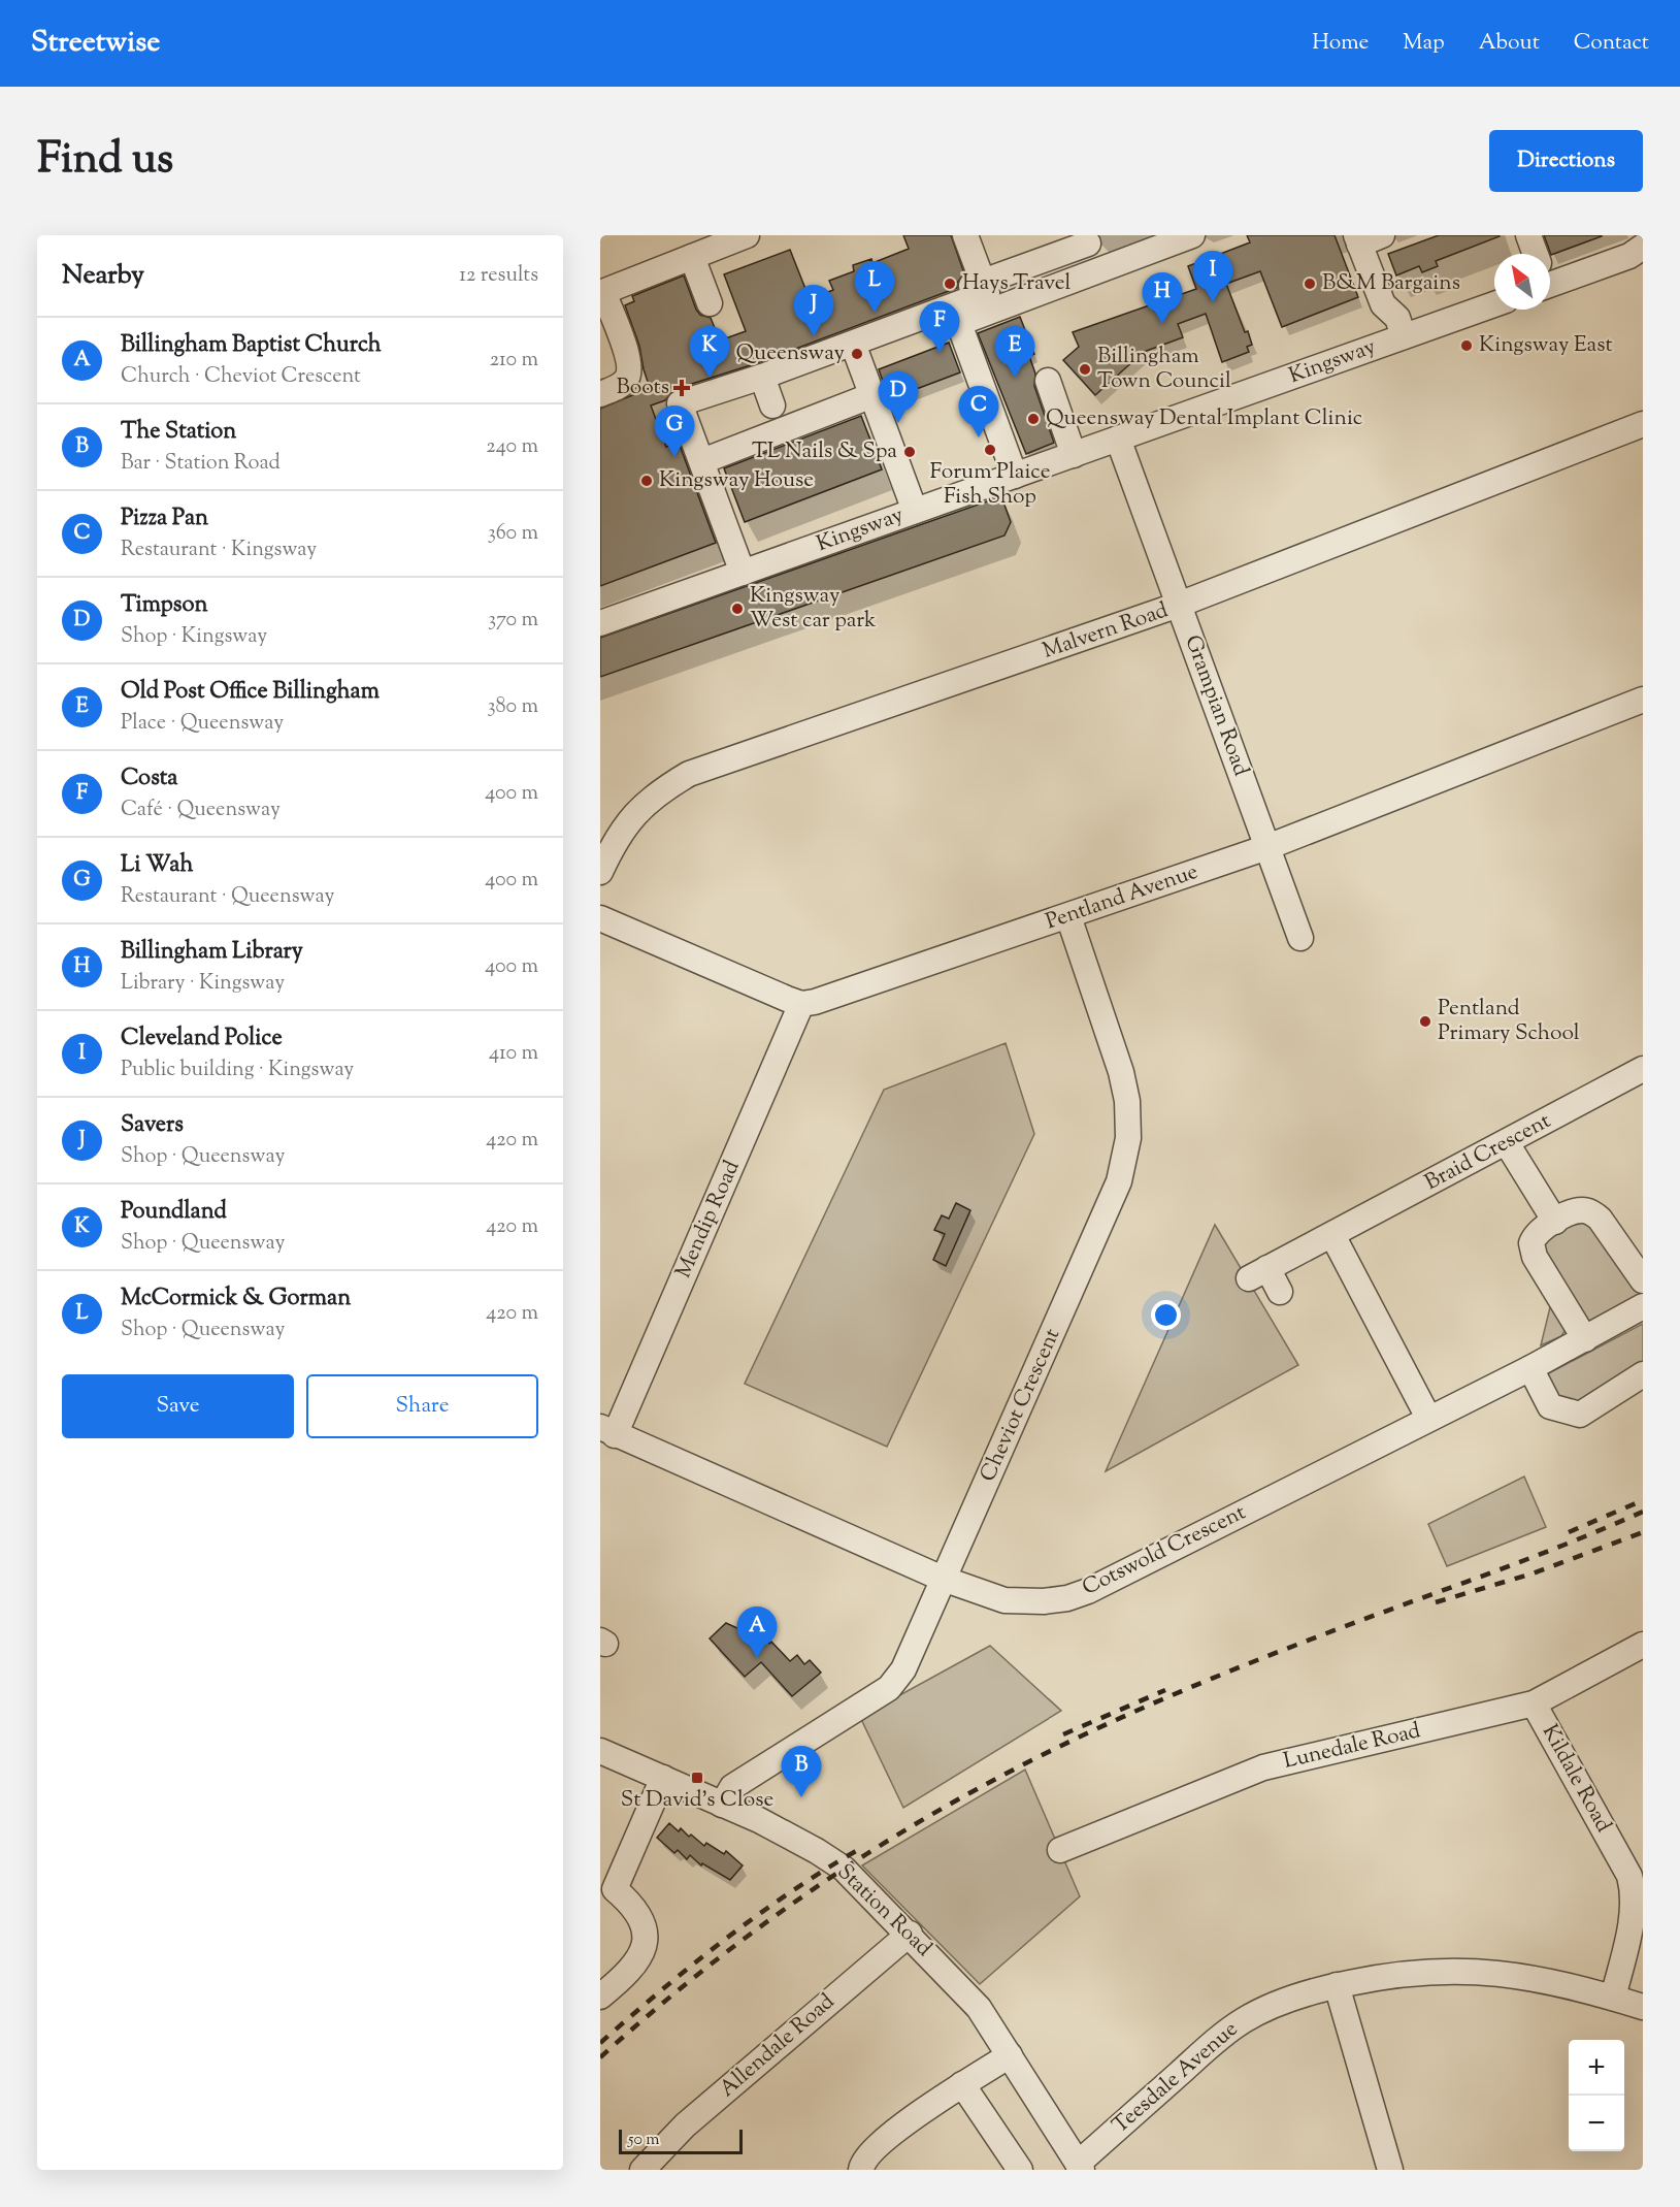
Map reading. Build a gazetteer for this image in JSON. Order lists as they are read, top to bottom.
{
  "streets": {
    "street": [
      "Kingsway",
      "Malvern Road",
      "Grampian Road",
      "Pentland Avenue",
      "Braid Crescent",
      "Mendip Road",
      "Cheviot Crescent",
      "Cotswold Crescent",
      "Lunedale Road",
      "Kildale Road",
      "Station Road",
      "Allendale Road",
      "Teesdale Avenue"
    ]
  },
  "crossings": [
    ["Kingsway", "Grampian Road"],
    ["Malvern Road", "Grampian Road"],
    ["Grampian Road", "Pentland Avenue"],
    ["Pentland Avenue", "Mendip Road"],
    ["Pentland Avenue", "Cheviot Crescent"],
    ["Mendip Road", "Cotswold Crescent"],
    ["Cheviot Crescent", "Cotswold Crescent"],
    ["Cheviot Crescent", "Station Road"],
    ["Lunedale Road", "Kildale Road"],
    ["Kildale Road", "Teesdale Avenue"],
    ["Station Road", "Allendale Road"],
    ["Station Road", "Teesdale Avenue"]
  ],
  "places": {
    "other": [
      "Hays Travel",
      "B&M Bargains",
      "Kingsway East",
      "Queensway",
      "Billingham Town Council",
      "Queensway Dental Implant Clinic",
      "Forum Plaice Fish Shop",
      "TL Nails & Spa",
      "Kingsway House",
      "Kingsway West car park",
      "Pentland Primary School"
    ],
    "health": ["Boots"],
    "transit": ["St David's Close"]
  },
  "scale_bar": "50 m",
  "north": "top left",
  "page": {
    "header": "Streetwise",
    "nav": [
      "Home",
      "Map",
      "About",
      "Contact"
    ],
    "title": "Find us",
    "buttons": [
      "Directions",
      ["Save", "Share"]
    ],
    "heading": ["Nearby", "12 results"],
    "pins": [
      "I",
      "L",
      "H",
      "J",
      "F",
      "E",
      "K",
      "D",
      "C",
      "G",
      "A",
      "B"
    ],
    "list": [
      {
        "mark": "A",
        "name": "Billingham Baptist Church",
        "note": "Church · Cheviot Crescent",
        "value": "210 m"
      },
      {
        "mark": "B",
        "name": "The Station",
        "note": "Bar · Station Road",
        "value": "240 m"
      },
      {
        "mark": "C",
        "name": "Pizza Pan",
        "note": "Restaurant · Kingsway",
        "value": "360 m"
      },
      {
        "mark": "D",
        "name": "Timpson",
        "note": "Shop · Kingsway",
        "value": "370 m"
      },
      {
        "mark": "E",
        "name": "Old Post Office Billingham",
        "note": "Place · Queensway",
        "value": "380 m"
      },
      {
        "mark": "F",
        "name": "Costa",
        "note": "Café · Queensway",
        "value": "400 m"
      },
      {
        "mark": "G",
        "name": "Li Wah",
        "note": "Restaurant · Queensway",
        "value": "400 m"
      },
      {
        "mark": "H",
        "name": "Billingham Library",
        "note": "Library · Kingsway",
        "value": "400 m"
      },
      {
        "mark": "I",
        "name": "Cleveland Police",
        "note": "Public building · Kingsway",
        "value": "410 m"
      },
      {
        "mark": "J",
        "name": "Savers",
        "note": "Shop · Queensway",
        "value": "420 m"
      },
      {
        "mark": "K",
        "name": "Poundland",
        "note": "Shop · Queensway",
        "value": "420 m"
      },
      {
        "mark": "L",
        "name": "McCormick & Gorman",
        "note": "Shop · Queensway",
        "value": "420 m"
      }
    ],
    "map_buttons": ["+", "−"],
    "scale": "50 m"
  }
}
